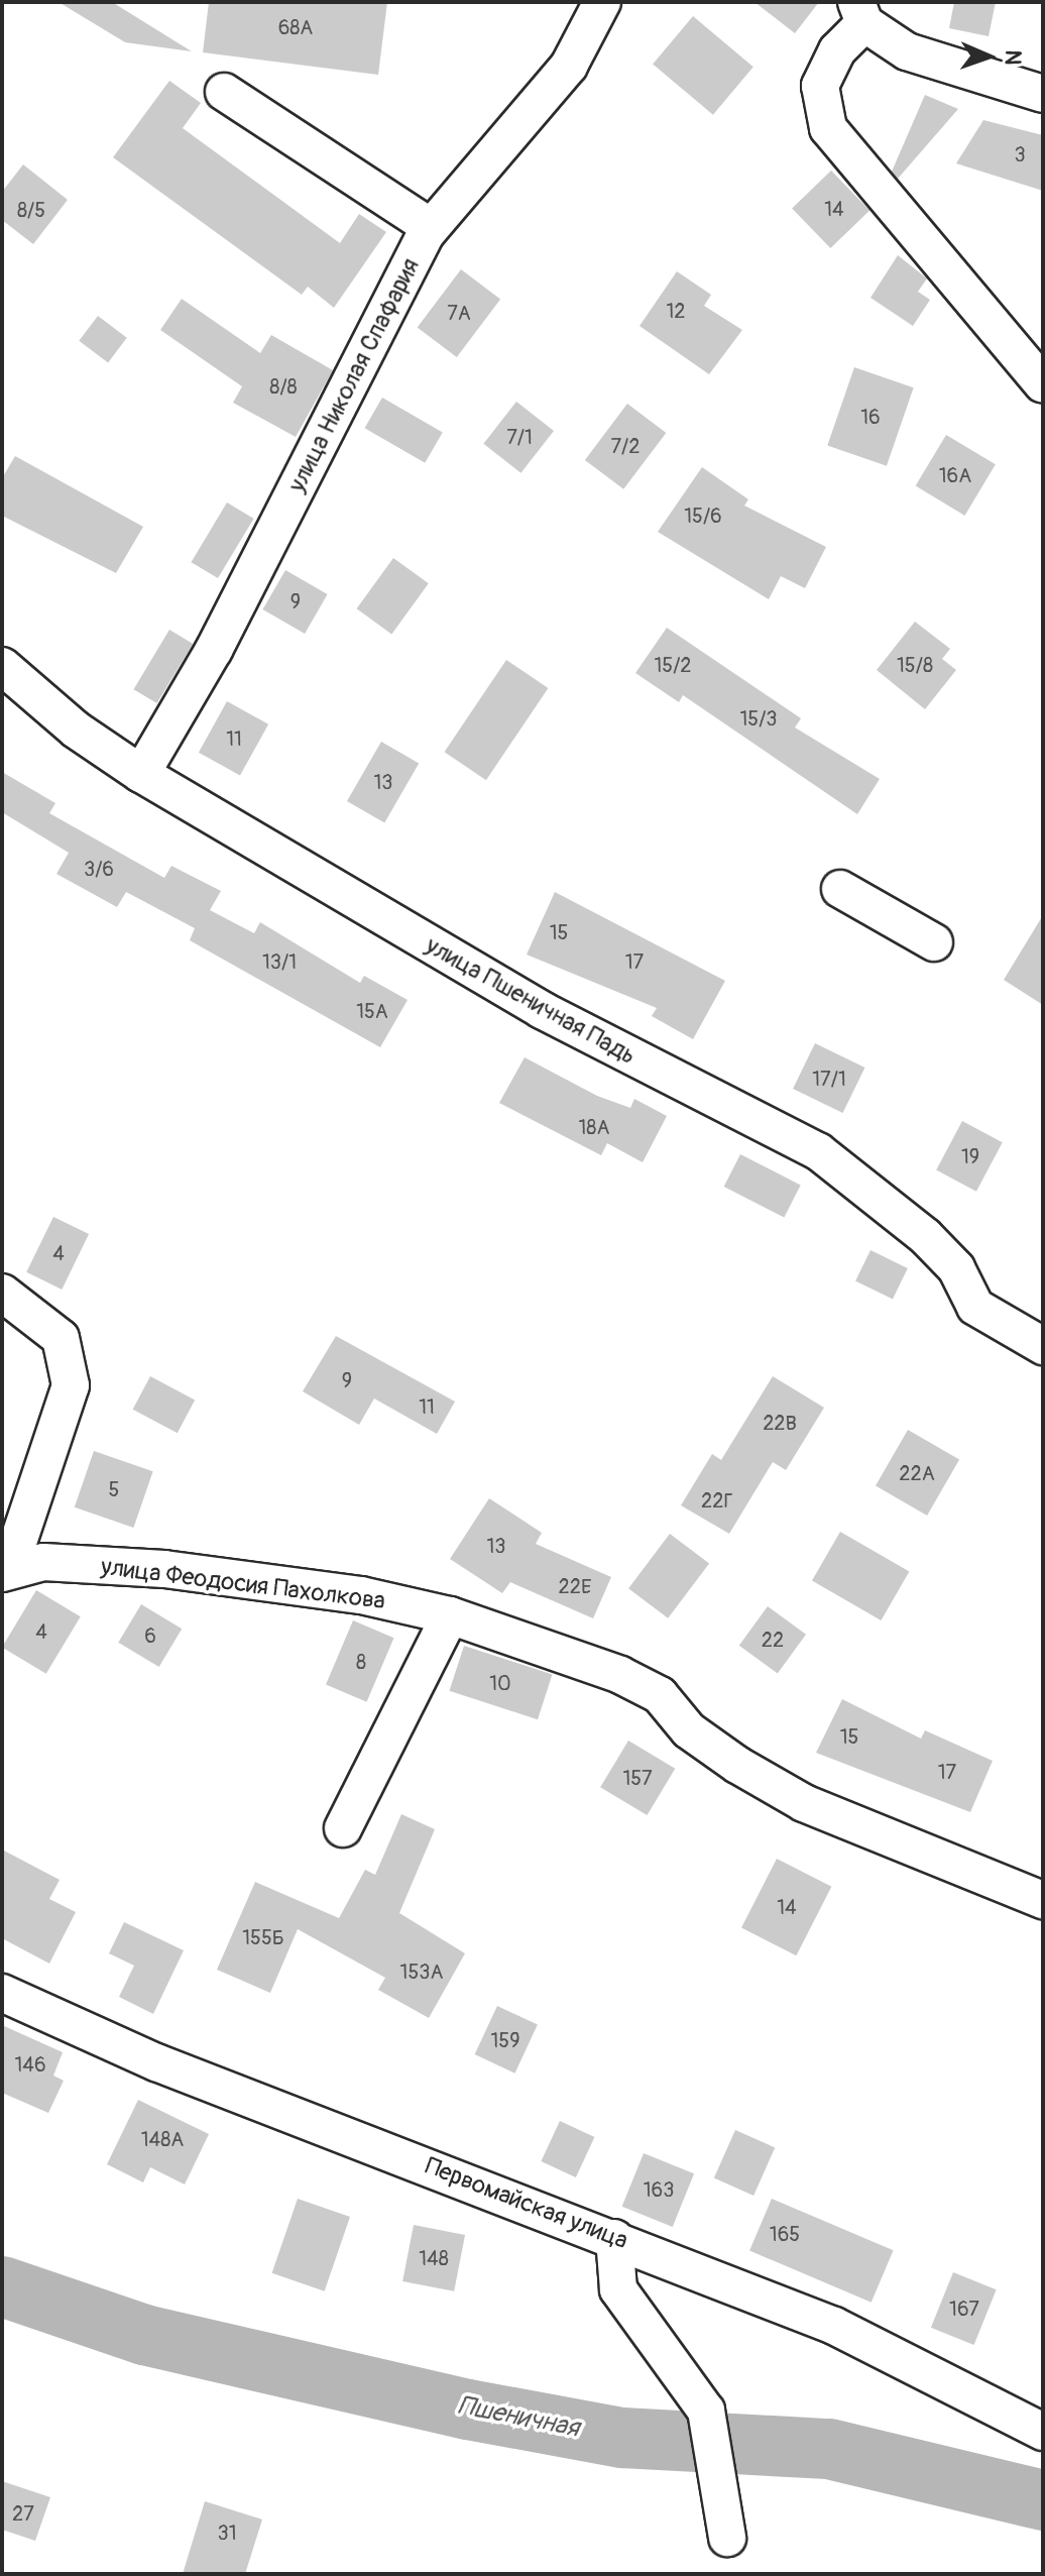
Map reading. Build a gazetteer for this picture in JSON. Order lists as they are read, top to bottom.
{
  "streets": {
    "street": [
      "улица Николая Спафария",
      "улица Пшеничная Падь",
      "улица Феодосия Пахолкова",
      "Первомайская улица"
    ]
  },
  "crossings": [
    ["улица Николая Спафария", "улица Пшеничная Падь"]
  ],
  "water": ["Пшеничная"],
  "house_numbers": [
    "68А",
    "3",
    "14",
    "8/5",
    "12",
    "7А",
    "8/8",
    "16",
    "7/1",
    "7/2",
    "16А",
    "15/6",
    "9",
    "15/2",
    "15/8",
    "15/3",
    "11",
    "13",
    "3/6",
    "15",
    "13/1",
    "17",
    "15А",
    "17/1",
    "18А",
    "19",
    "4",
    "9",
    "11",
    "22В",
    "22А",
    "5",
    "22Г",
    "13",
    "22Е",
    "4",
    "6",
    "22",
    "8",
    "10",
    "15",
    "17",
    "157",
    "14",
    "155Б",
    "153А",
    "159",
    "146",
    "148А",
    "163",
    "165",
    "148",
    "167",
    "27",
    "31"
  ],
  "north": "right"
}
